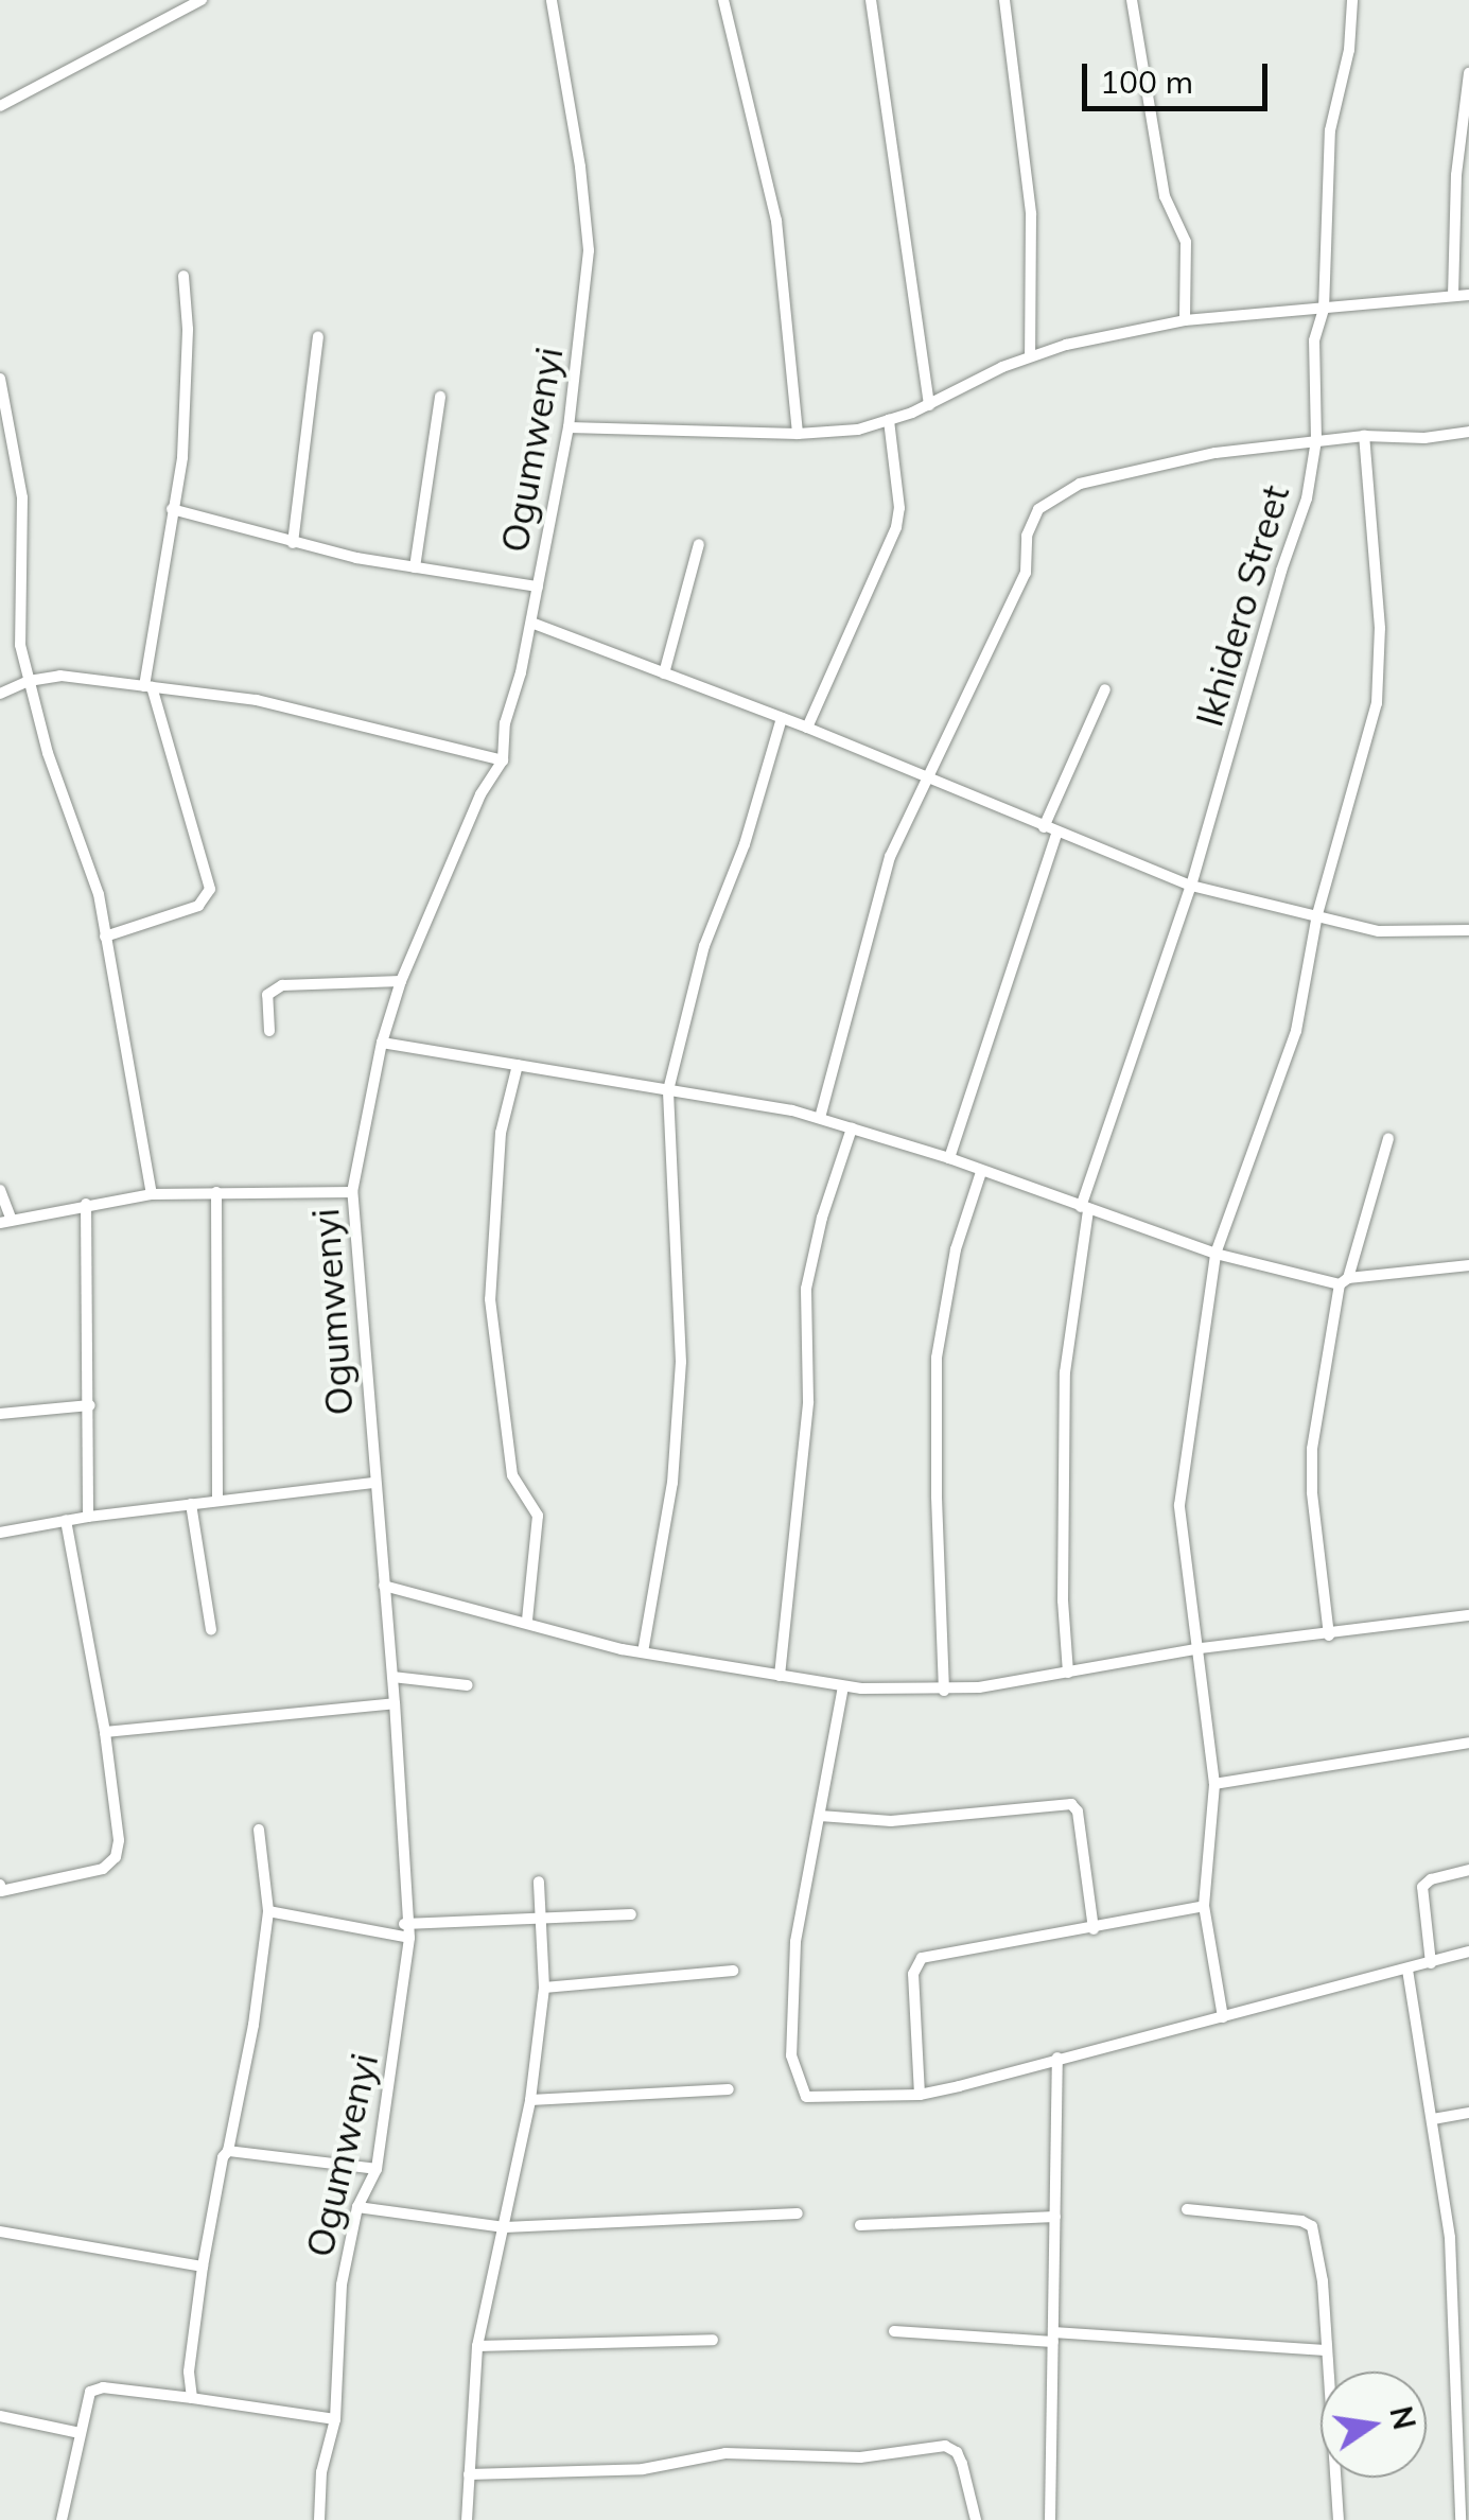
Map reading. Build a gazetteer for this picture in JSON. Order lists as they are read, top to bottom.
{
  "streets": {
    "street": ["Ogumwenyi", "Ikhidero Street"]
  },
  "scale_bar": "100 m",
  "north": "right"
}
